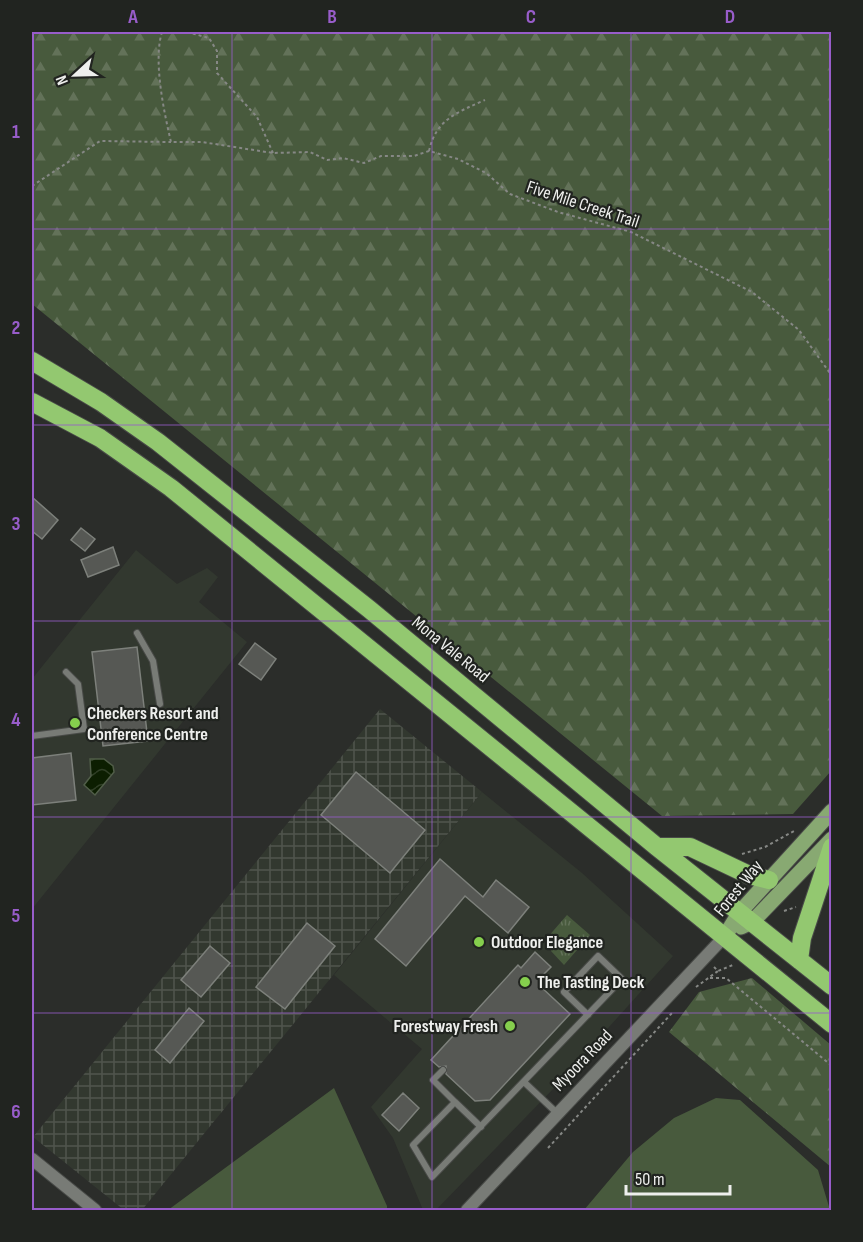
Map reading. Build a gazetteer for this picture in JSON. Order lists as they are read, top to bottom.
{
  "streets": {
    "highway": ["Mona Vale Road"],
    "main road": ["Forest Way"],
    "street": ["Myoora Road"],
    "path": ["Five Mile Creek Trail"]
  },
  "crossings": [
    ["Mona Vale Road", "Forest Way"],
    ["Forest Way", "Myoora Road"]
  ],
  "places": [
    "Checkers Resort and Conference Centre",
    "Outdoor Elegance",
    "The Tasting Deck",
    "Forestway Fresh"
  ],
  "scale_bar": "50 m",
  "north": "left",
  "grid": {
    "columns": [
      "A",
      "B",
      "C",
      "D"
    ],
    "rows": [
      "1",
      "2",
      "3",
      "4",
      "5",
      "6"
    ]
  }
}
